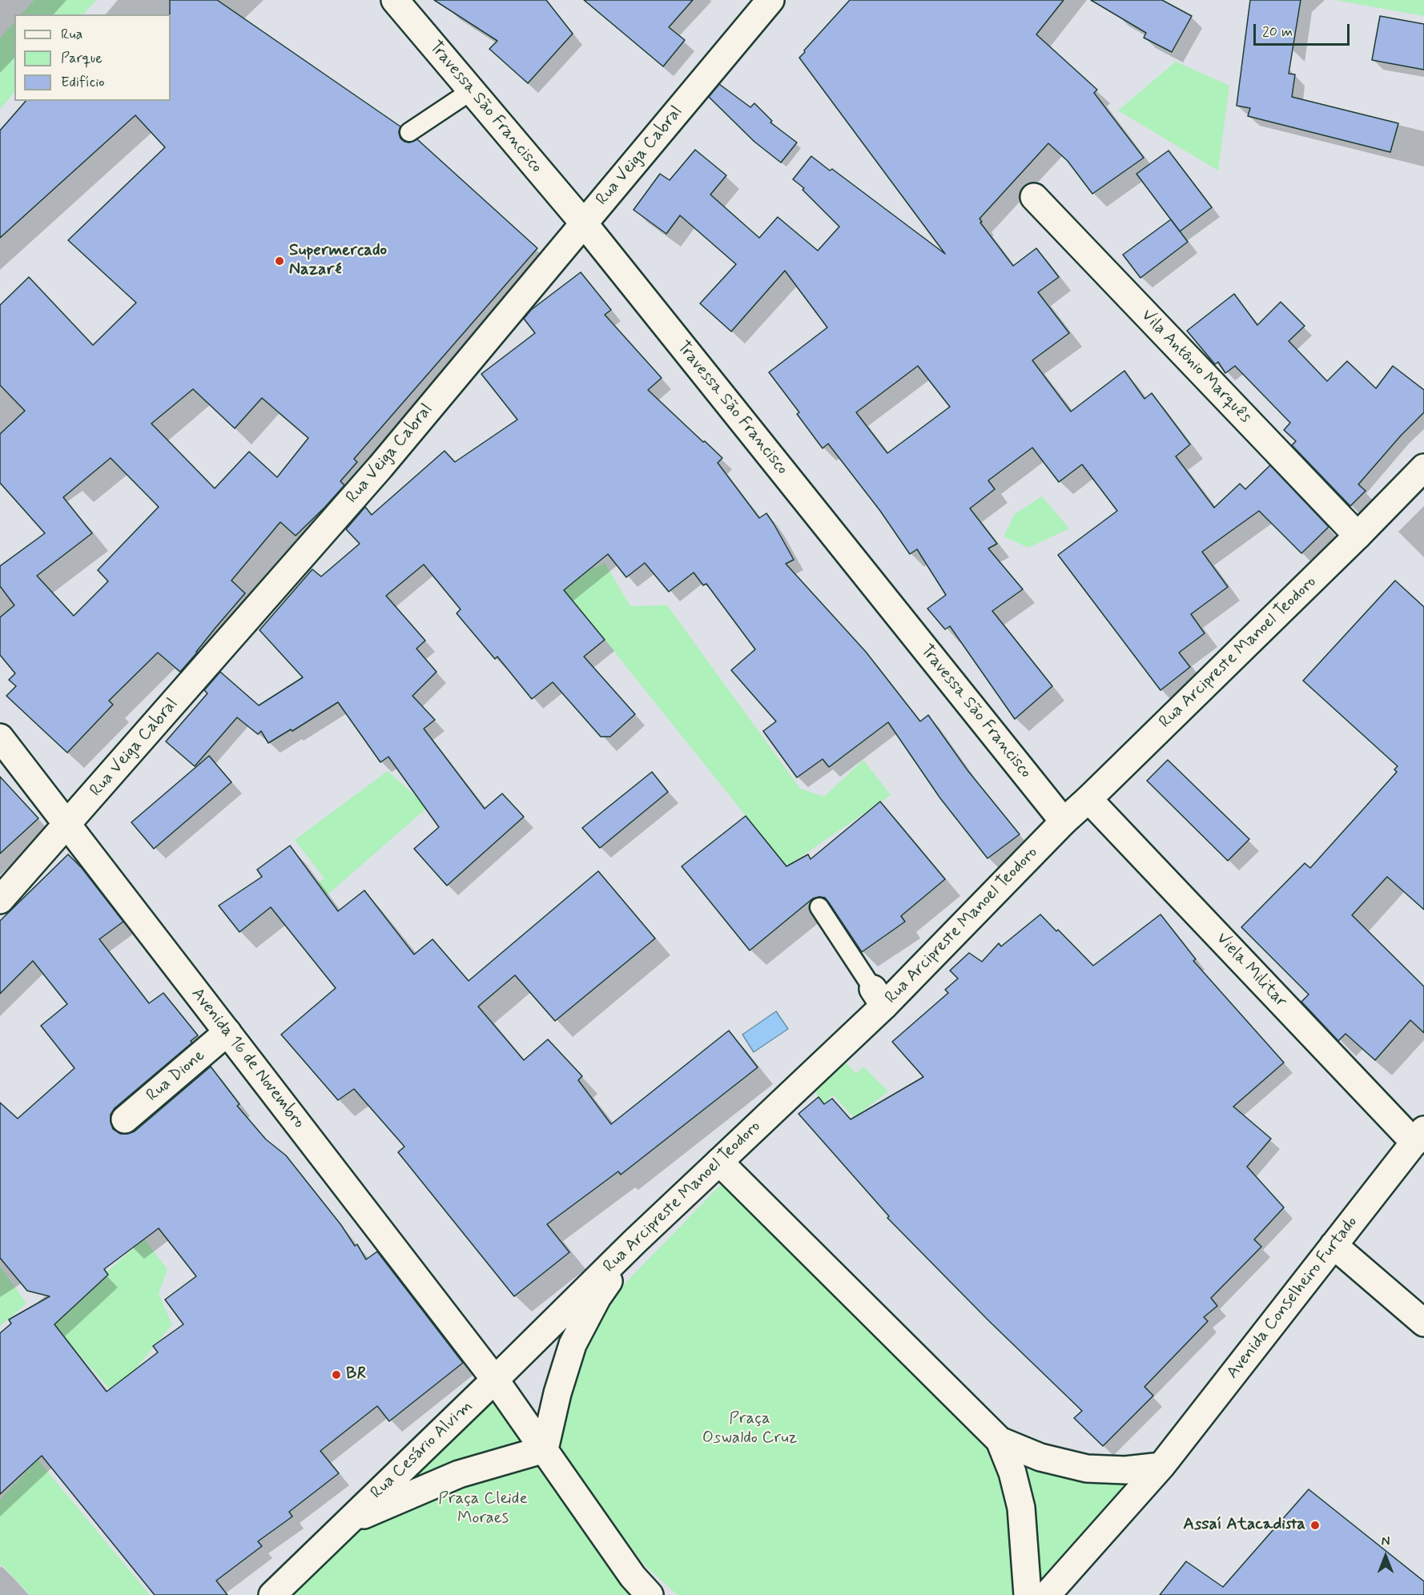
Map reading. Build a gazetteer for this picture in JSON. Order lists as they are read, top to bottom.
{
  "streets": {
    "street": [
      "Travessa São Francisco",
      "Rua Veiga Cabral",
      "Vila Antônio Marquês",
      "Rua Arcipreste Manoel Teodoro",
      "Viela Militar",
      "Avenida 16 de Novembro",
      "Rua Dione",
      "Avenida Conselheiro Furtado",
      "Rua Cesário Alvim"
    ]
  },
  "crossings": [
    ["Travessa São Francisco", "Rua Veiga Cabral"],
    ["Travessa São Francisco", "Rua Arcipreste Manoel Teodoro"],
    ["Rua Veiga Cabral", "Avenida 16 de Novembro"],
    ["Vila Antônio Marquês", "Rua Arcipreste Manoel Teodoro"],
    ["Rua Arcipreste Manoel Teodoro", "Viela Militar"],
    ["Rua Arcipreste Manoel Teodoro", "Avenida 16 de Novembro"],
    ["Rua Arcipreste Manoel Teodoro", "Rua Cesário Alvim"],
    ["Viela Militar", "Avenida Conselheiro Furtado"],
    ["Avenida 16 de Novembro", "Rua Dione"],
    ["Avenida 16 de Novembro", "Rua Cesário Alvim"]
  ],
  "parks": ["Praça Oswaldo Cruz", "Praça Cleide Moraes"],
  "places": ["Supermercado Nazaré", "BR", "Assaí Atacadista"],
  "legend": ["Rua", "Parque", "Edifício"],
  "scale_bar": "20 m",
  "north": "top"
}
